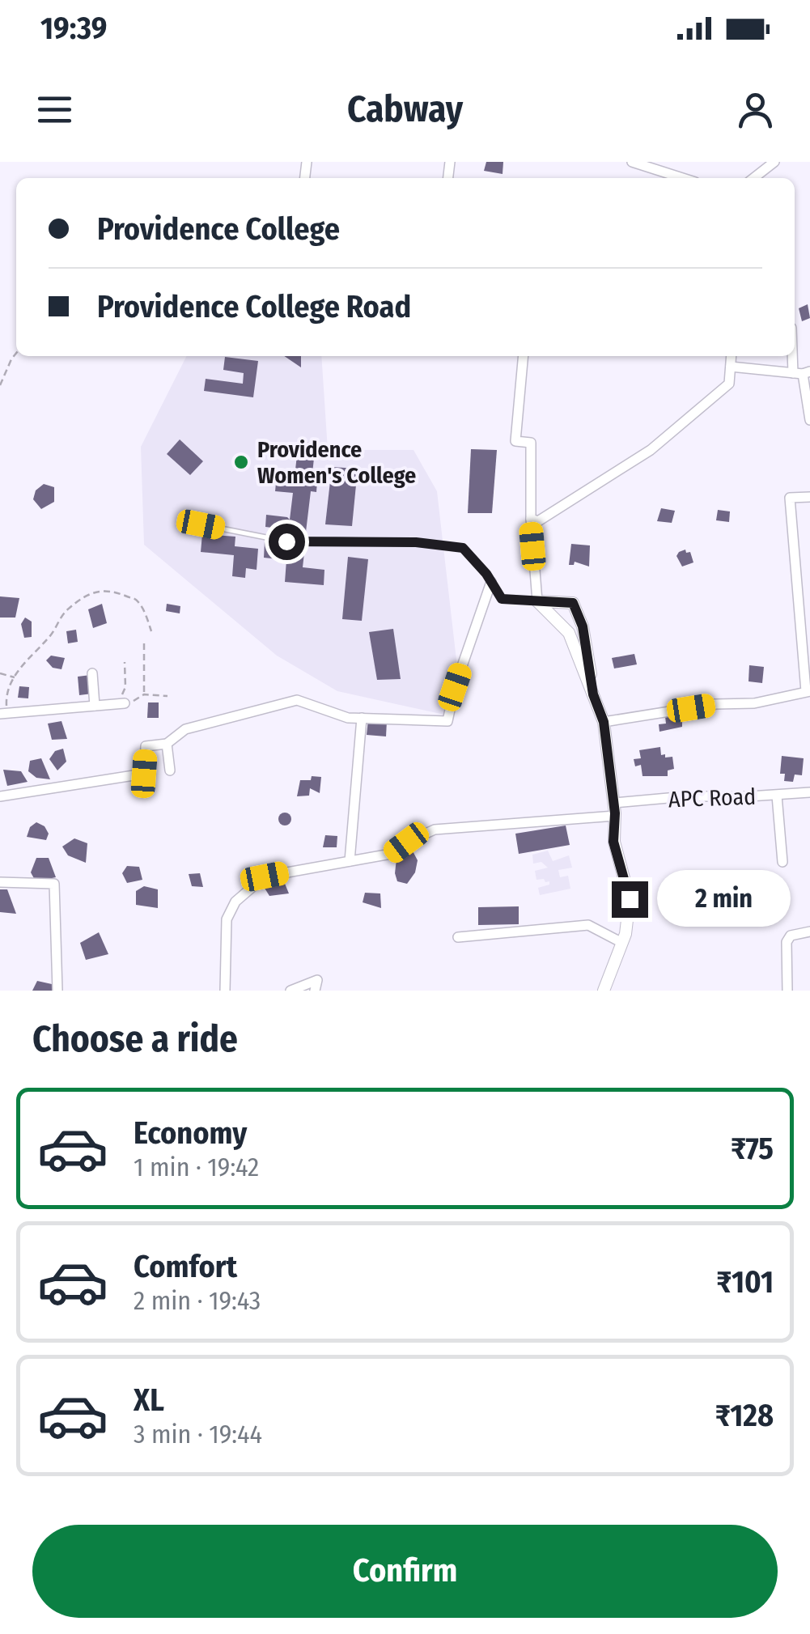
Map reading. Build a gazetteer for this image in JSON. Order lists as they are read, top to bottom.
{
  "streets": {
    "street": ["APC Road"]
  },
  "places": ["Providence Women's College"],
  "page": {
    "status": "19:39",
    "header": "Cabway",
    "banner": ["Providence College", "Providence College Road"],
    "bubble": "2 min",
    "heading": "Choose a ride",
    "list": [
      {
        "name": "Economy",
        "note": "1 min · 19:42",
        "value": "₹75"
      },
      {
        "name": "Comfort",
        "note": "2 min · 19:43",
        "value": "₹101"
      },
      {
        "name": "XL",
        "note": "3 min · 19:44",
        "value": "₹128"
      }
    ],
    "buttons": "Confirm"
  }
}
